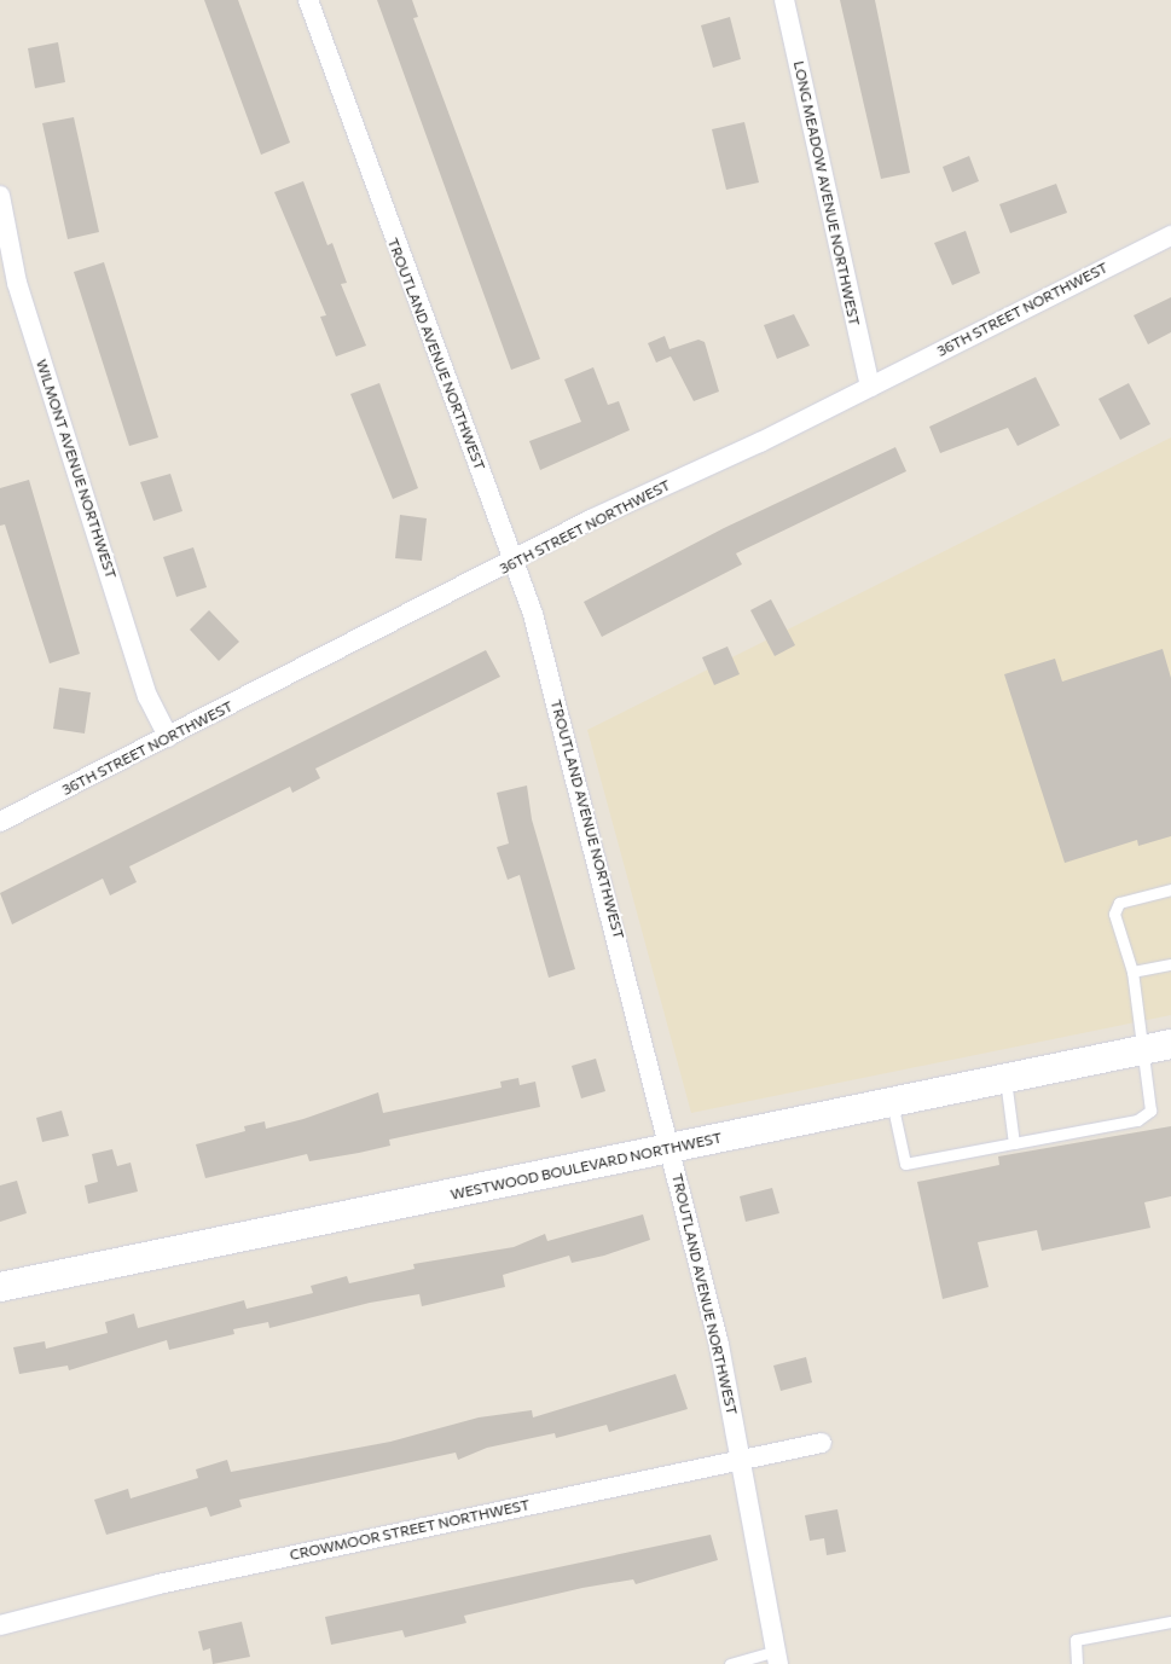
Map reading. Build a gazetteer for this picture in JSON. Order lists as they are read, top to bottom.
{
  "streets": {
    "street": [
      "LONG MEADOW AVENUE NORTHWEST",
      "36TH STREET NORTHWEST",
      "TROUTLAND AVENUE NORTHWEST",
      "WILMONT AVENUE NORTHWEST",
      "WESTWOOD BOULEVARD NORTHWEST",
      "CROWMOOR STREET NORTHWEST"
    ]
  },
  "crossings": [
    ["LONG MEADOW AVENUE NORTHWEST", "36TH STREET NORTHWEST"],
    ["36TH STREET NORTHWEST", "TROUTLAND AVENUE NORTHWEST"],
    ["36TH STREET NORTHWEST", "WILMONT AVENUE NORTHWEST"],
    ["TROUTLAND AVENUE NORTHWEST", "WESTWOOD BOULEVARD NORTHWEST"],
    ["TROUTLAND AVENUE NORTHWEST", "CROWMOOR STREET NORTHWEST"]
  ]
}
